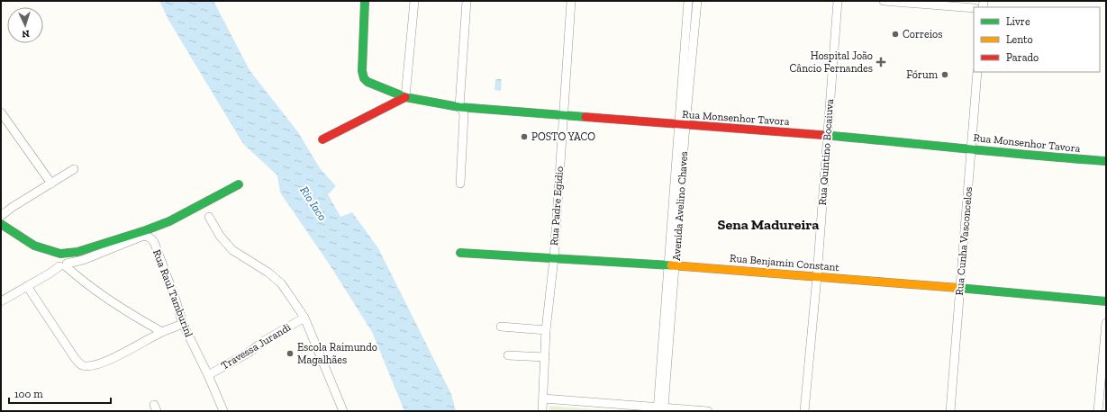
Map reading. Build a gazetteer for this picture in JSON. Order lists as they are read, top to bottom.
{
  "streets": {
    "street": [
      "Rua Monsenhor Tavora",
      "Rua Quintino Bocaiuva",
      "Rua Padre Egidio",
      "Avenida Avelino Chaves",
      "Rua Cunha Vasconcelos",
      "Rua Benjamin Constant",
      "Rua Raul Tamburinl",
      "Travessa Jurandi"
    ]
  },
  "crossings": [
    ["Rua Monsenhor Tavora", "Rua Quintino Bocaiuva"],
    ["Rua Monsenhor Tavora", "Rua Padre Egidio"],
    ["Rua Monsenhor Tavora", "Avenida Avelino Chaves"],
    ["Rua Monsenhor Tavora", "Rua Cunha Vasconcelos"],
    ["Rua Quintino Bocaiuva", "Rua Benjamin Constant"],
    ["Rua Padre Egidio", "Rua Benjamin Constant"],
    ["Avenida Avelino Chaves", "Rua Benjamin Constant"],
    ["Rua Cunha Vasconcelos", "Rua Benjamin Constant"],
    ["Rua Raul Tamburinl", "Travessa Jurandi"]
  ],
  "districts": ["Sena Madureira"],
  "water": ["Rio Iaco"],
  "places": {
    "other": [
      "Correios",
      "Fórum",
      "POSTO YACO",
      "Escola Raimundo Magalhães"
    ],
    "health": ["Hospital João Câncio Fernandes"]
  },
  "legend": ["Livre", "Lento", "Parado"],
  "scale_bar": "100 m",
  "north": "bottom"
}
